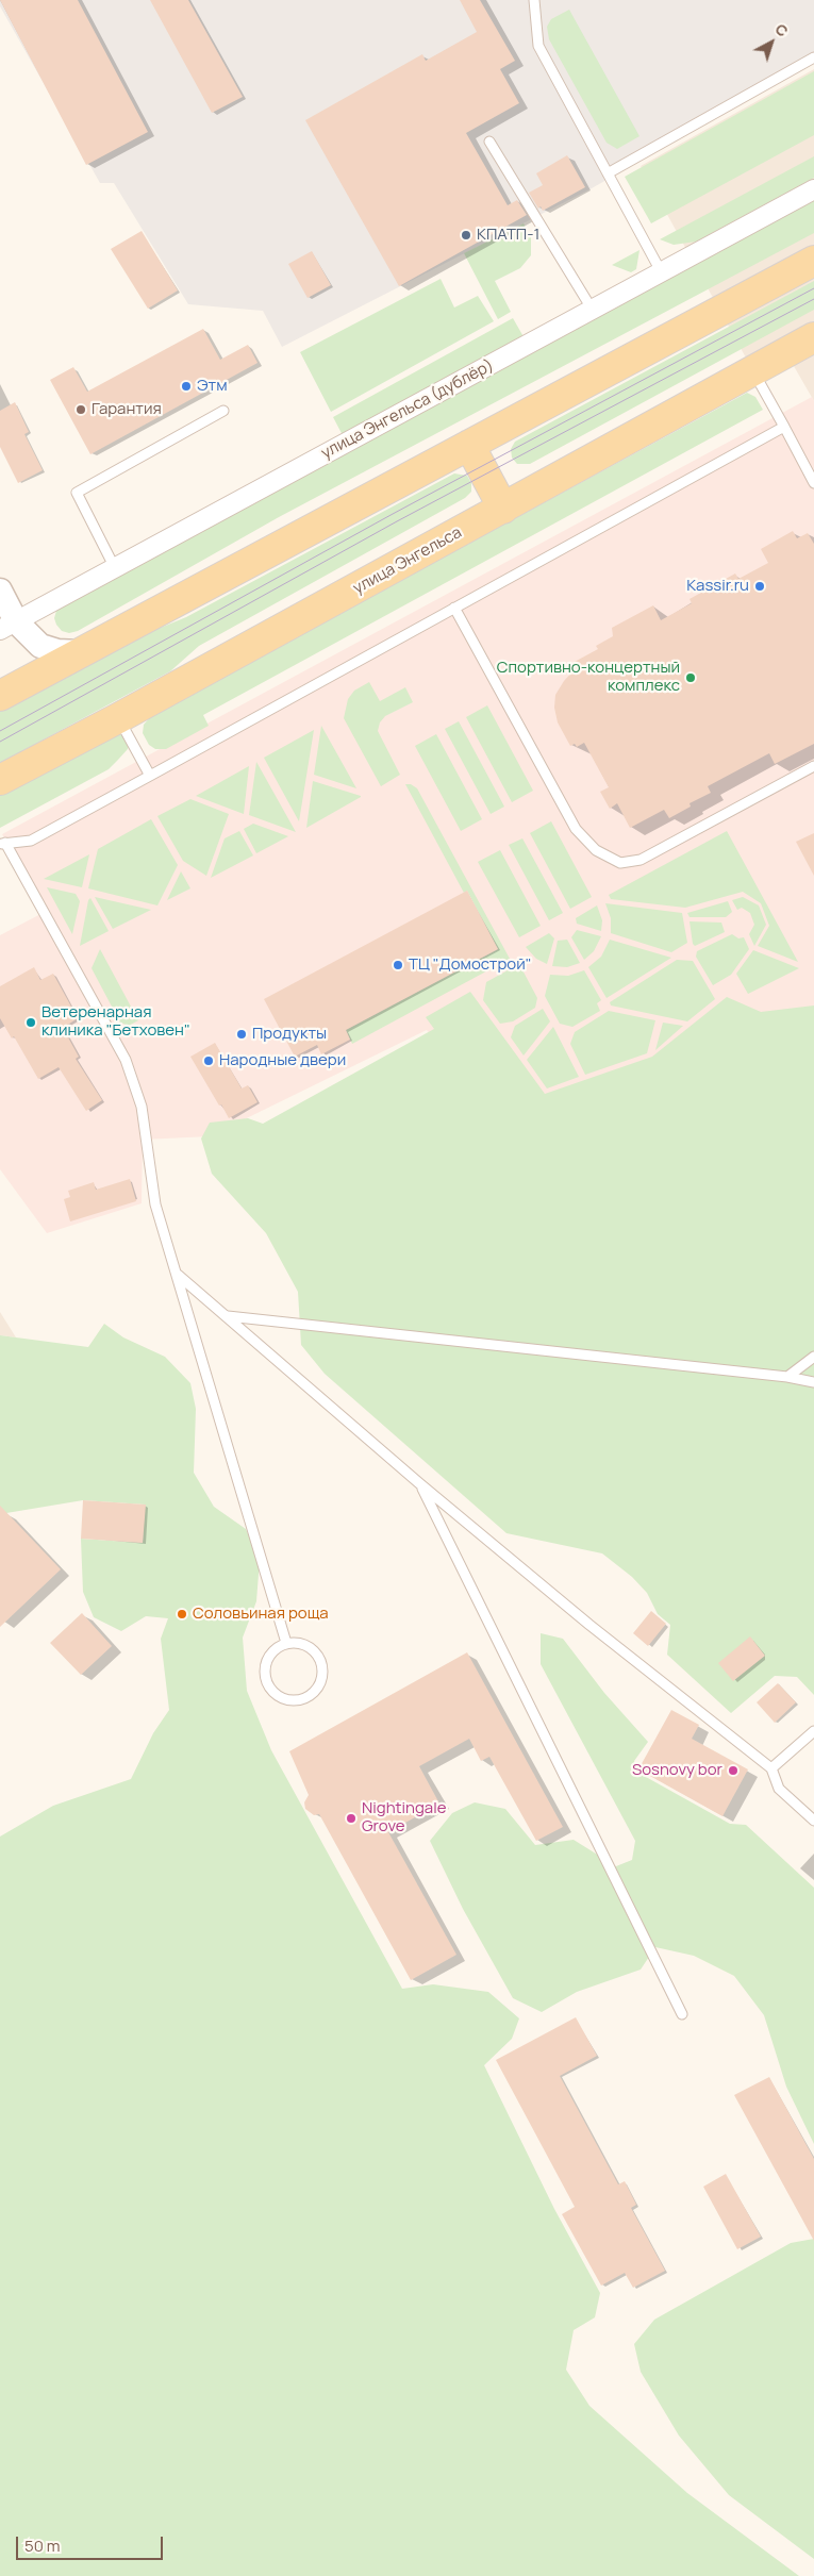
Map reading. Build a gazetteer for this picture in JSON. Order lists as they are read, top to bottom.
{
  "streets": {
    "main road": ["улица Энгельса"],
    "street": ["улица Энгельса (дублёр)"]
  },
  "places": [
    "КПАТП-1",
    "Этм",
    "Гарантия",
    "Kassir.ru",
    "Спортивно-концертный комплекс",
    "ТЦ \"Домострой\"",
    "Ветеренарная клиника \"Бетховен\"",
    "Продукты",
    "Народные двери",
    "Соловьиная роща",
    "Sosnovy bor",
    "Nightingale Grove"
  ],
  "scale_bar": "50 m",
  "north": "top right"
}
